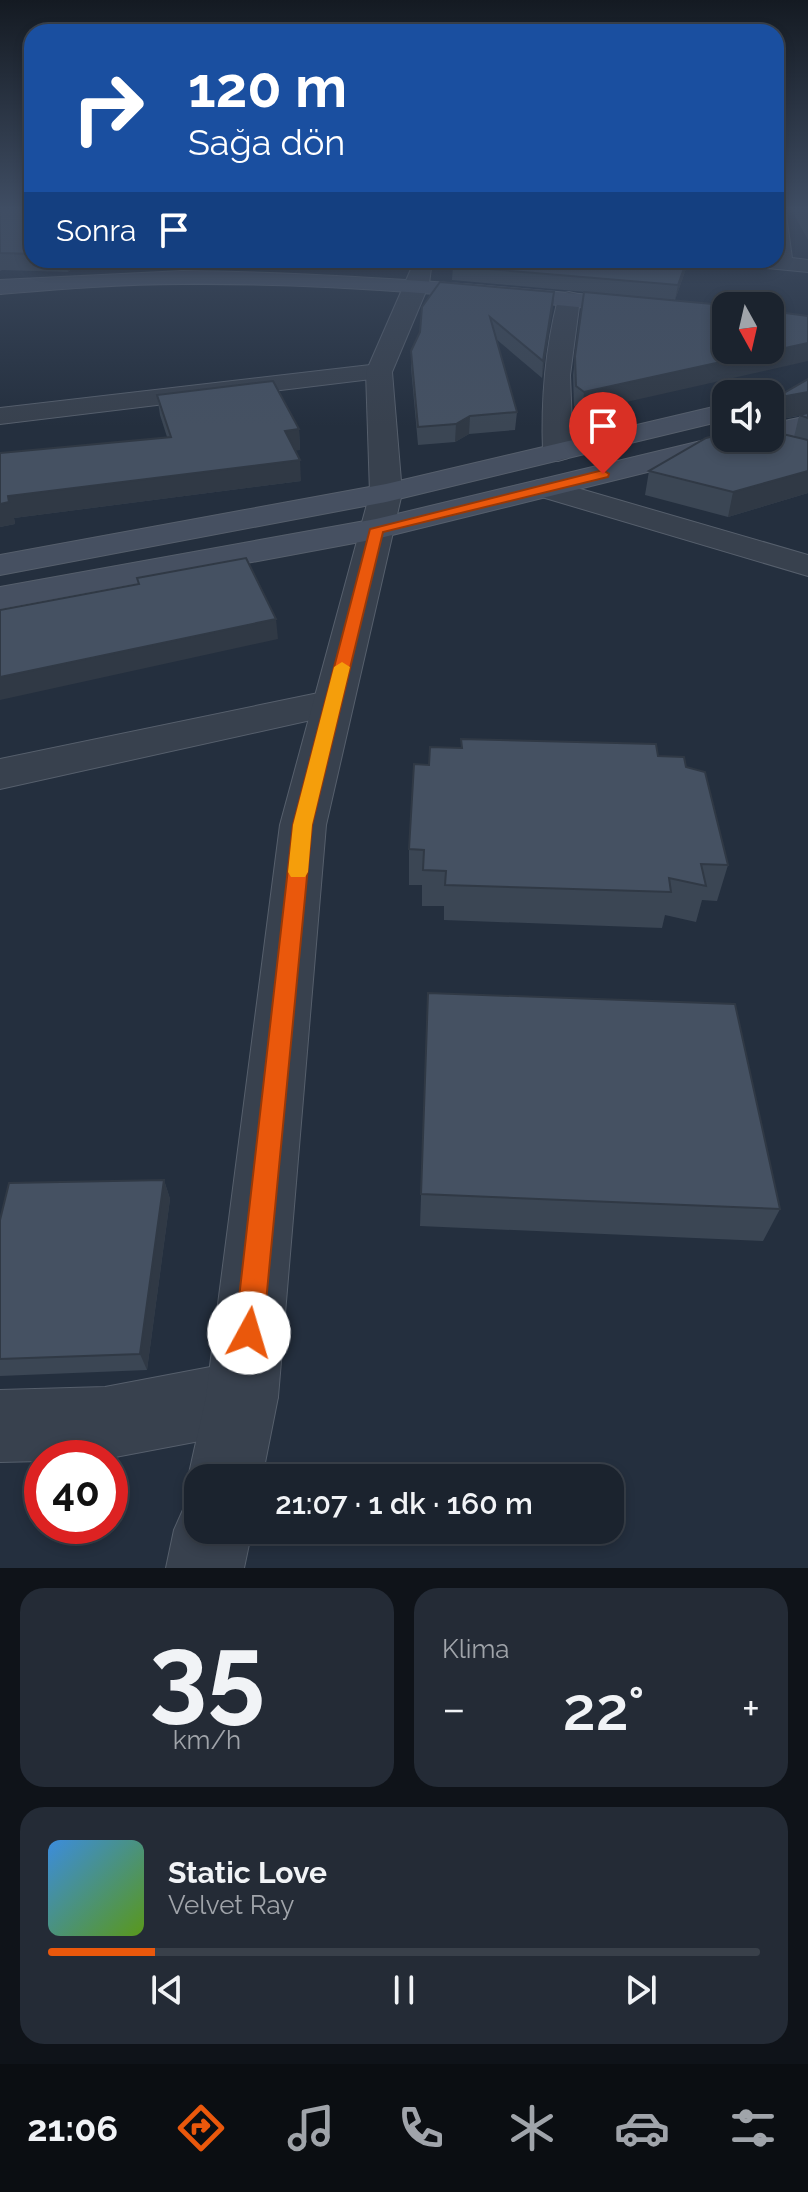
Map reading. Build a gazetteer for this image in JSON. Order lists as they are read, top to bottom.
{
  "north": "bottom",
  "page": {
    "turn": ["120 m", "Sağa dön"],
    "then": "Sonra",
    "limit": "40",
    "trip": "21:07 · 1 dk · 160 m",
    "tile": [
      ["35", "km/h"],
      "Klima"
    ],
    "heat": ["−", "22°", "+"],
    "song": ["Static Love", "Velvet Ray"],
    "tabs": "21:06"
  }
}
